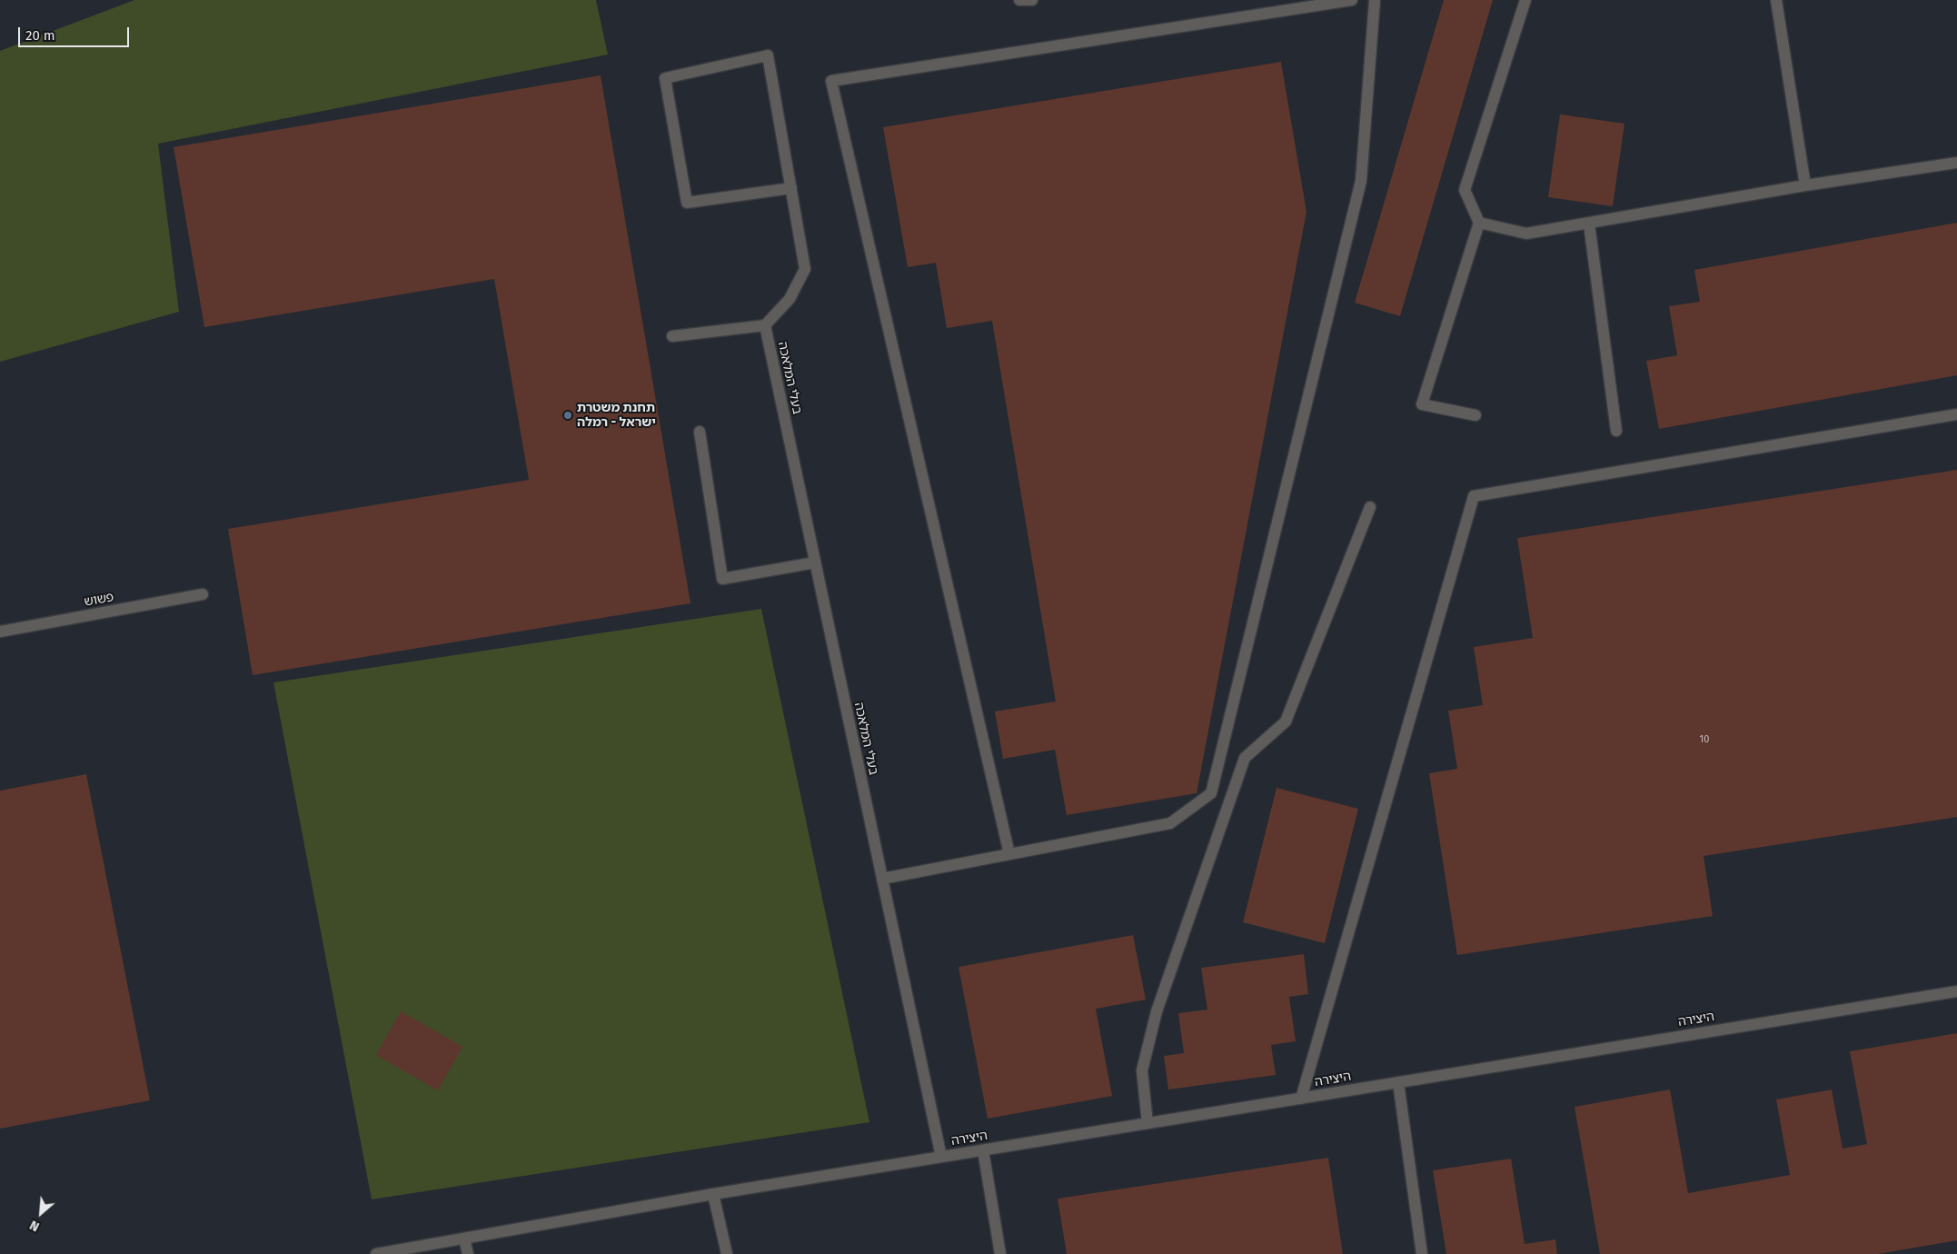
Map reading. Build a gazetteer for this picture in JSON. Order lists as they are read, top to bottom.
{
  "streets": {
    "street": ["בעלי המלאכה", "פשוש", "היצירה"]
  },
  "crossings": [
    ["בעלי המלאכה", "היצירה"]
  ],
  "places": ["תחנת משטרת ישראל - רמלה"],
  "house_numbers": ["10"],
  "scale_bar": "20 m",
  "north": "bottom left"
}
